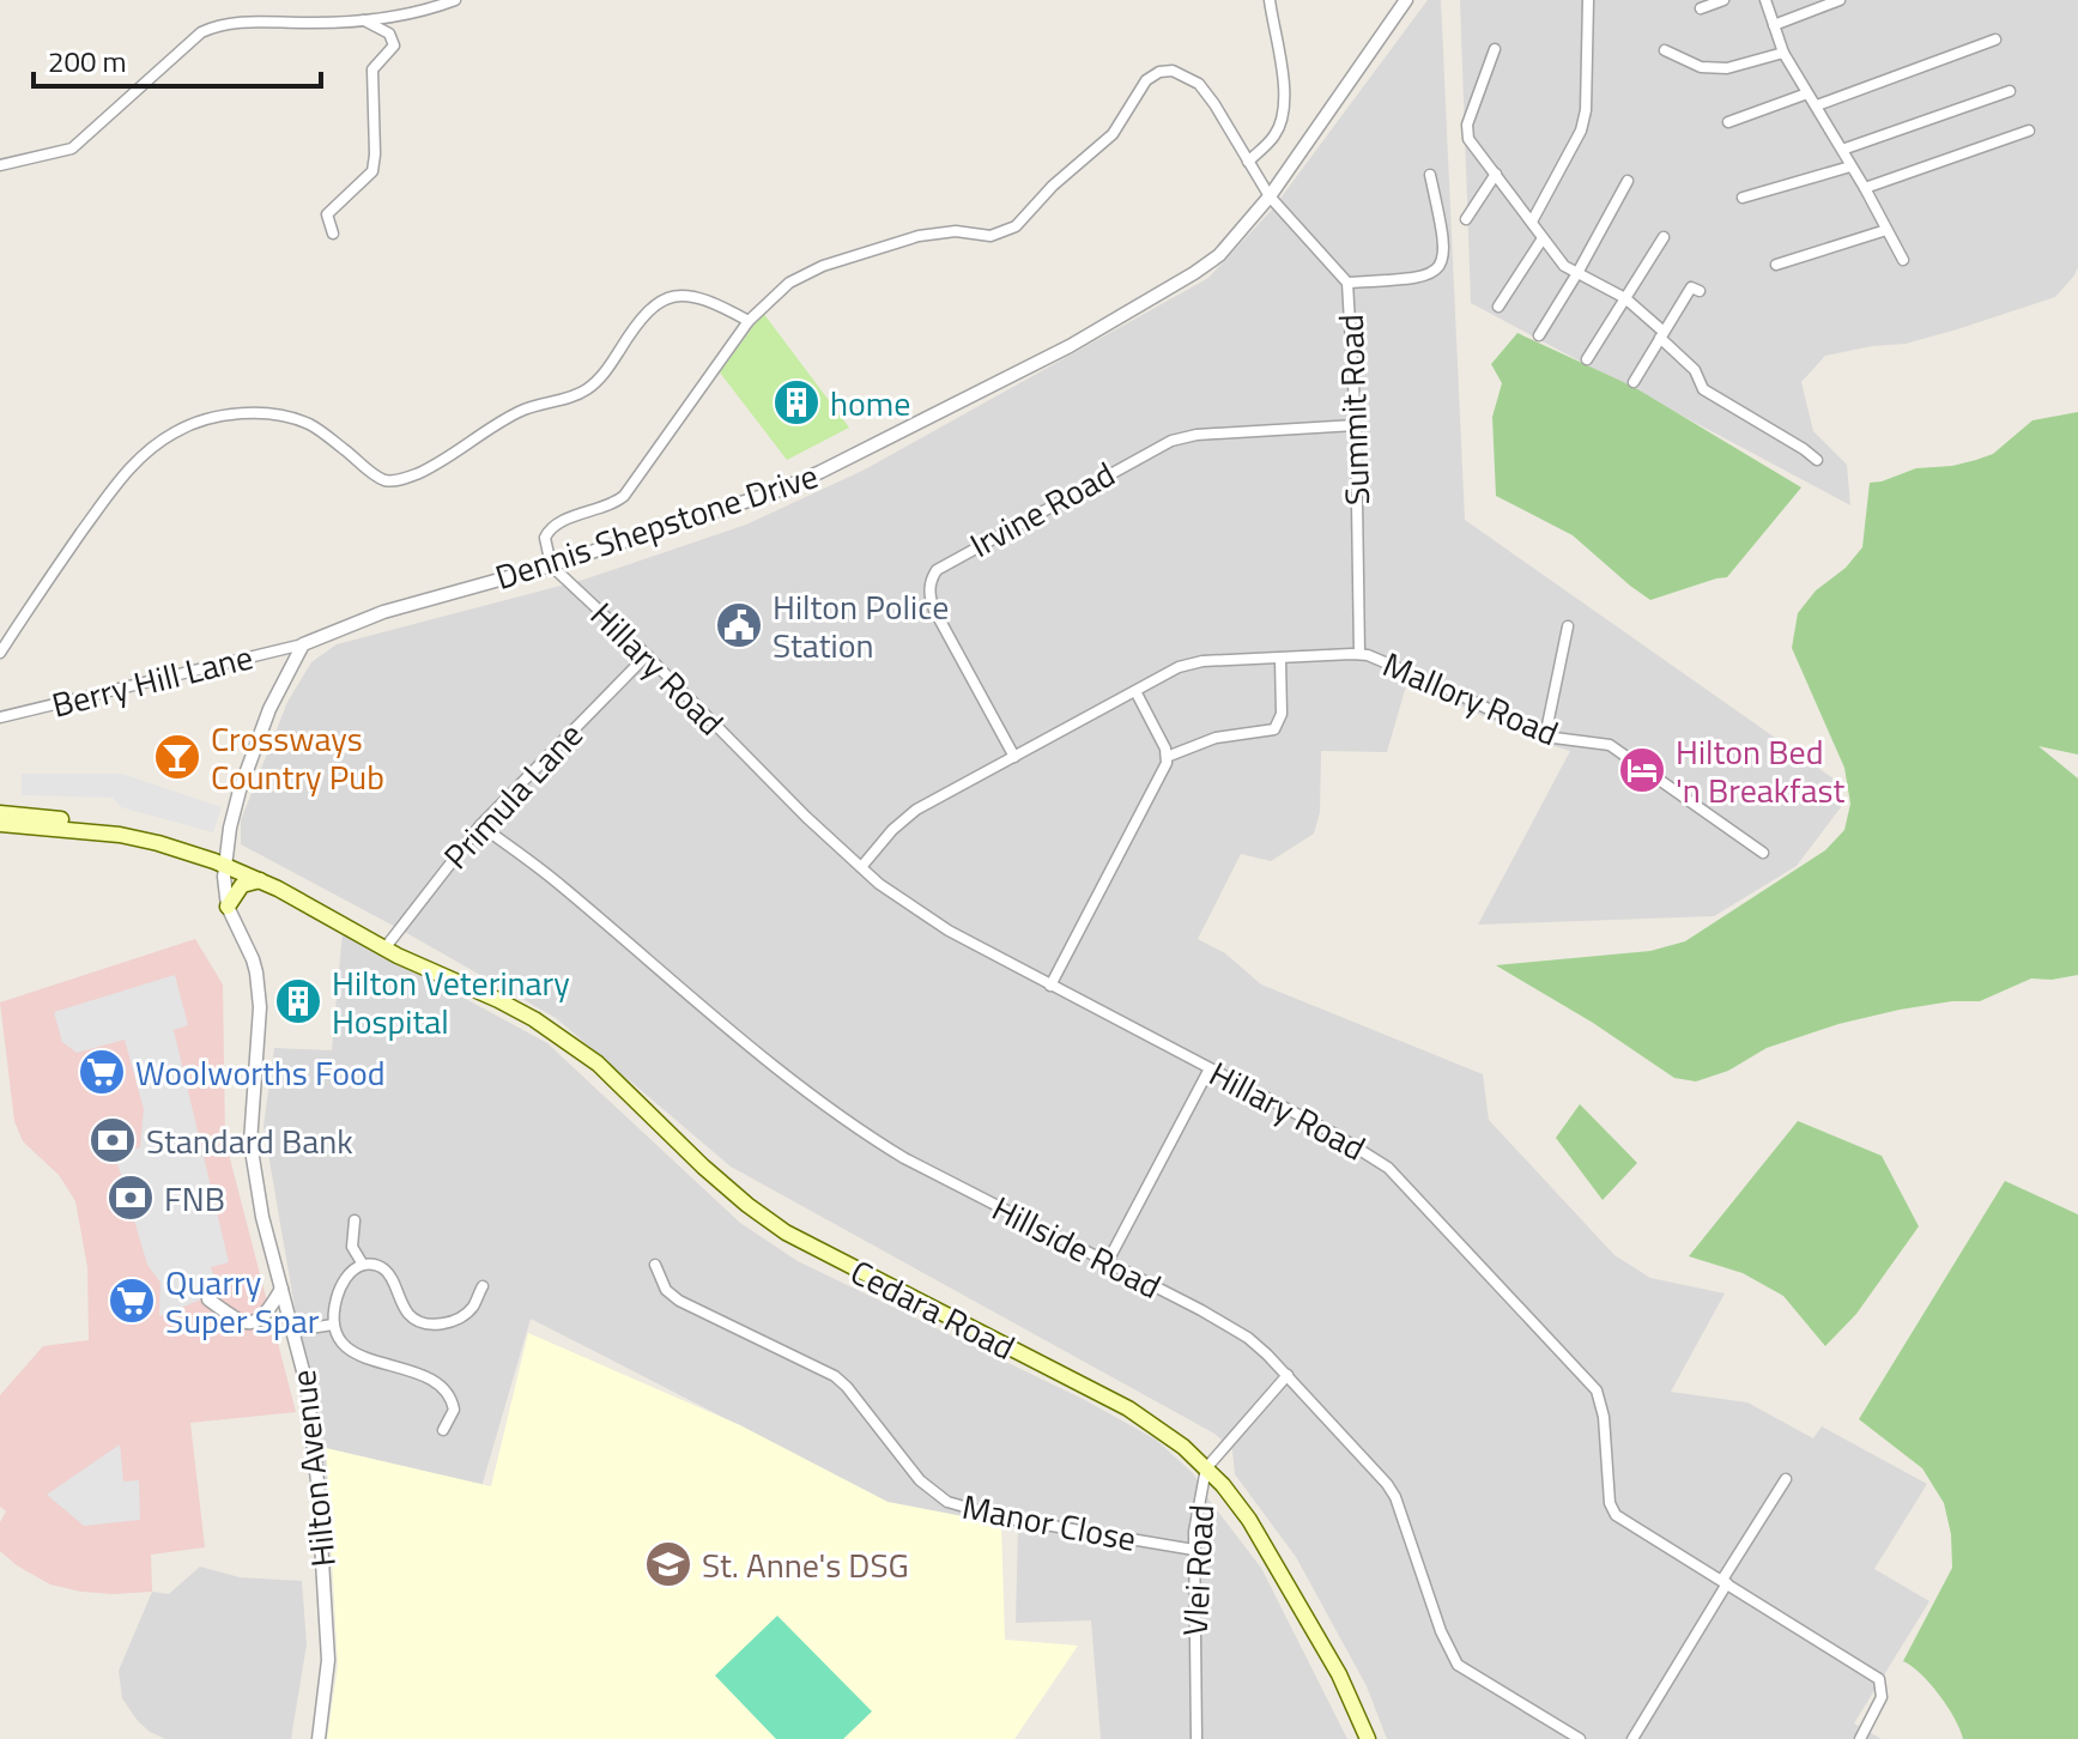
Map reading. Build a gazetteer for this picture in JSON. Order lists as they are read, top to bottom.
{
  "streets": {
    "main road": ["Cedara Road"],
    "street": [
      "Summit Road",
      "Irvine Road",
      "Dennis Shepstone Drive",
      "Hillary Road",
      "Berry Hill Lane",
      "Mallory Road",
      "Primula Lane",
      "Hillside Road",
      "Hilton Avenue",
      "Manor Close",
      "Vlei Road"
    ]
  },
  "crossings": [
    ["Summit Road", "Irvine Road"],
    ["Summit Road", "Dennis Shepstone Drive"],
    ["Summit Road", "Mallory Road"],
    ["Irvine Road", "Mallory Road"],
    ["Dennis Shepstone Drive", "Hillary Road"],
    ["Dennis Shepstone Drive", "Berry Hill Lane"],
    ["Hillary Road", "Mallory Road"],
    ["Hillary Road", "Primula Lane"],
    ["Primula Lane", "Hillside Road"],
    ["Primula Lane", "Cedara Road"],
    ["Hillside Road", "Vlei Road"],
    ["Cedara Road", "Hilton Avenue"],
    ["Cedara Road", "Vlei Road"],
    ["Manor Close", "Vlei Road"]
  ],
  "places": {
    "building": ["home", "Hilton Veterinary Hospital"],
    "public building": ["Hilton Police Station"],
    "bar": ["Crossways Country Pub"],
    "hotel": ["Hilton Bed 'n Breakfast"],
    "supermarket": ["Woolworths Food", "Quarry Super Spar"],
    "bank": ["Standard Bank", "FNB"],
    "school or university": ["St. Anne's DSG"]
  },
  "scale_bar": "200 m"
}
